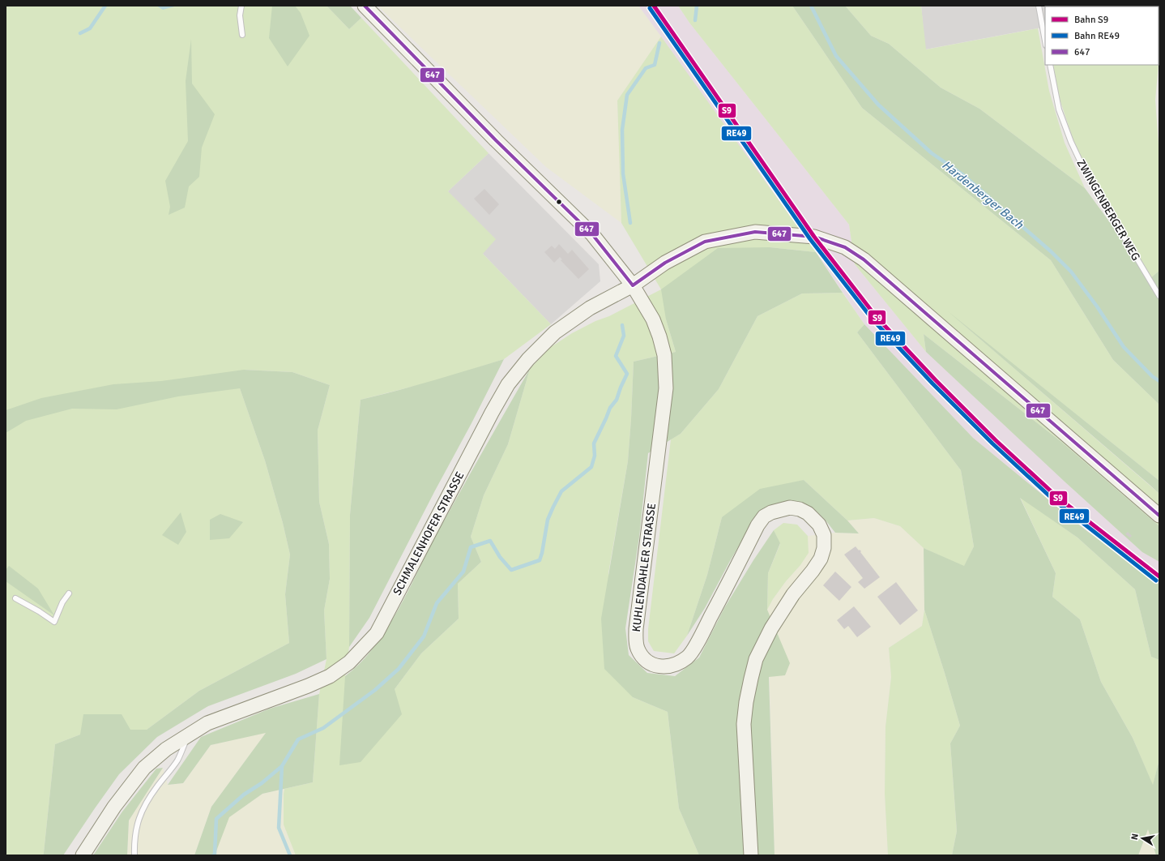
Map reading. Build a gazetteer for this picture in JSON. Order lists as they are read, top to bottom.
{
  "streets": {
    "main road": ["SCHMALENHOFER STRASSE", "KUHLENDAHLER STRASSE"],
    "lane": ["ZWINGENBERGER WEG"]
  },
  "crossings": [
    ["SCHMALENHOFER STRASSE", "KUHLENDAHLER STRASSE"]
  ],
  "water": ["Hardenberger Bach"],
  "lines": ["rail line S9", "transit line 647", "rail line RE49"],
  "legend": ["Bahn S9", "Bahn RE49", "647"],
  "north": "left"
}
